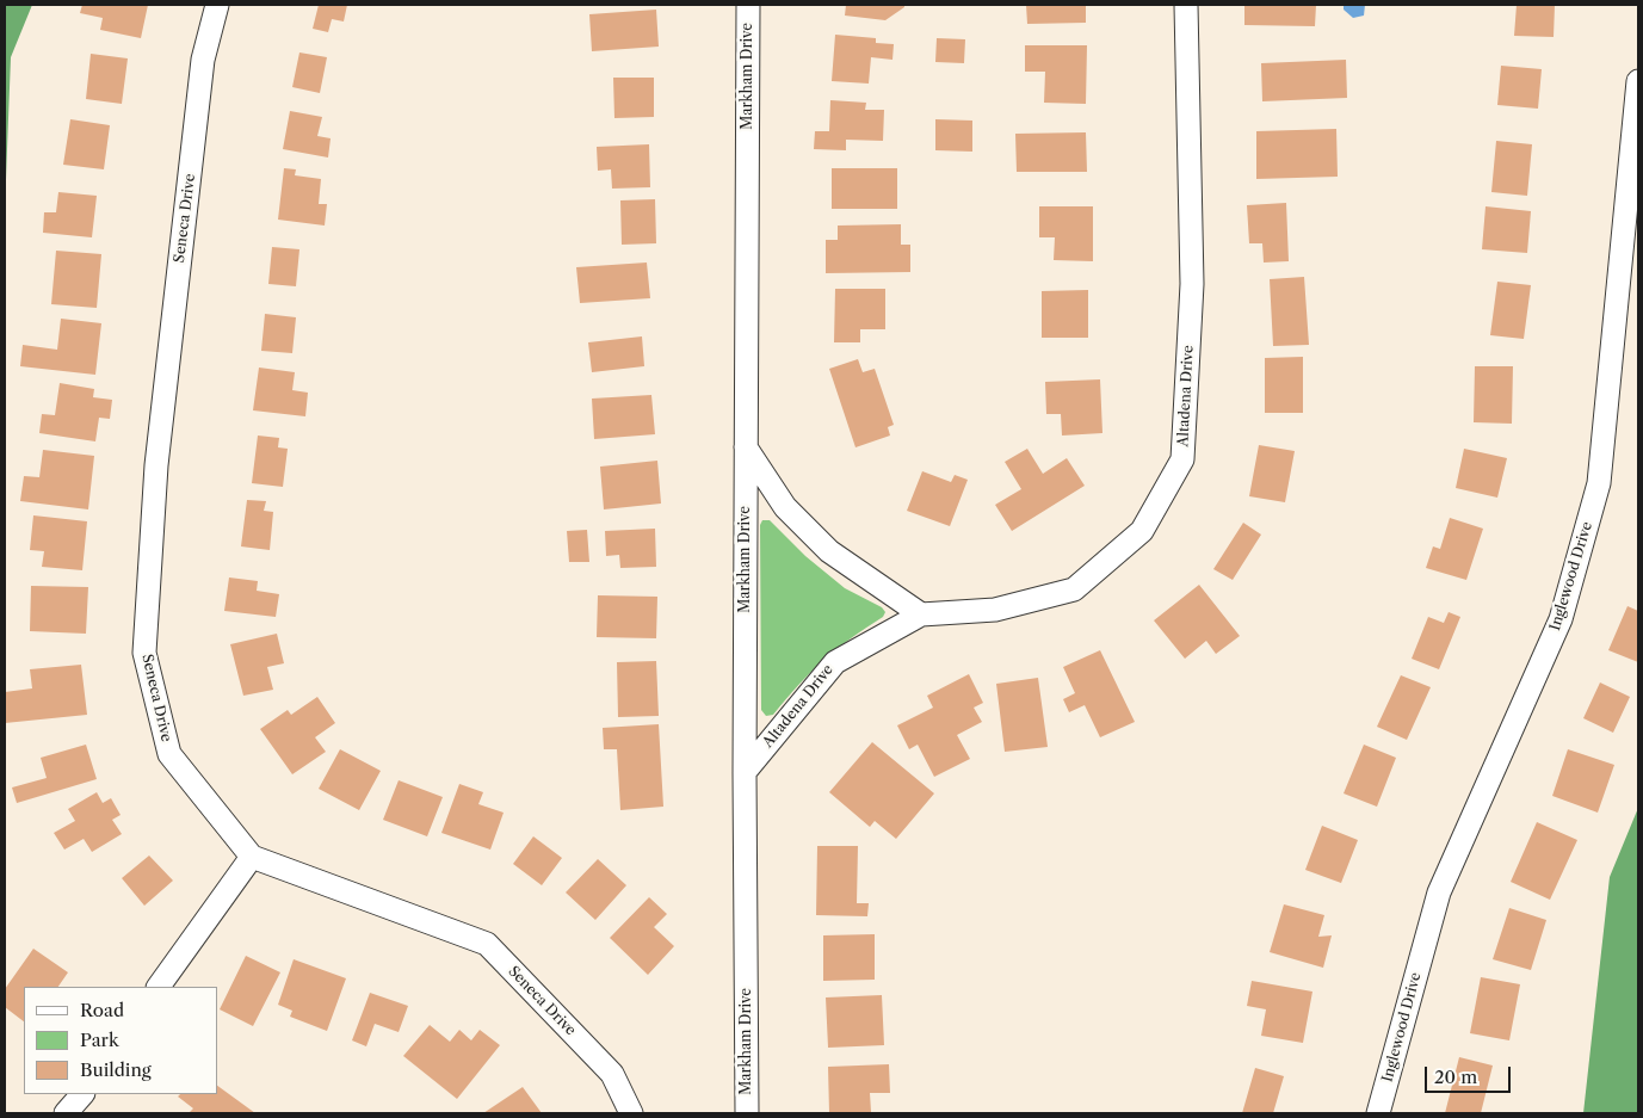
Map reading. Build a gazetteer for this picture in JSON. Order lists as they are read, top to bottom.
{
  "streets": {
    "street": [
      "Markham Drive",
      "Seneca Drive",
      "Altadena Drive",
      "Inglewood Drive"
    ]
  },
  "crossings": [
    ["Markham Drive", "Altadena Drive"]
  ],
  "legend": ["Road", "Park", "Building"],
  "scale_bar": "20 m"
}
